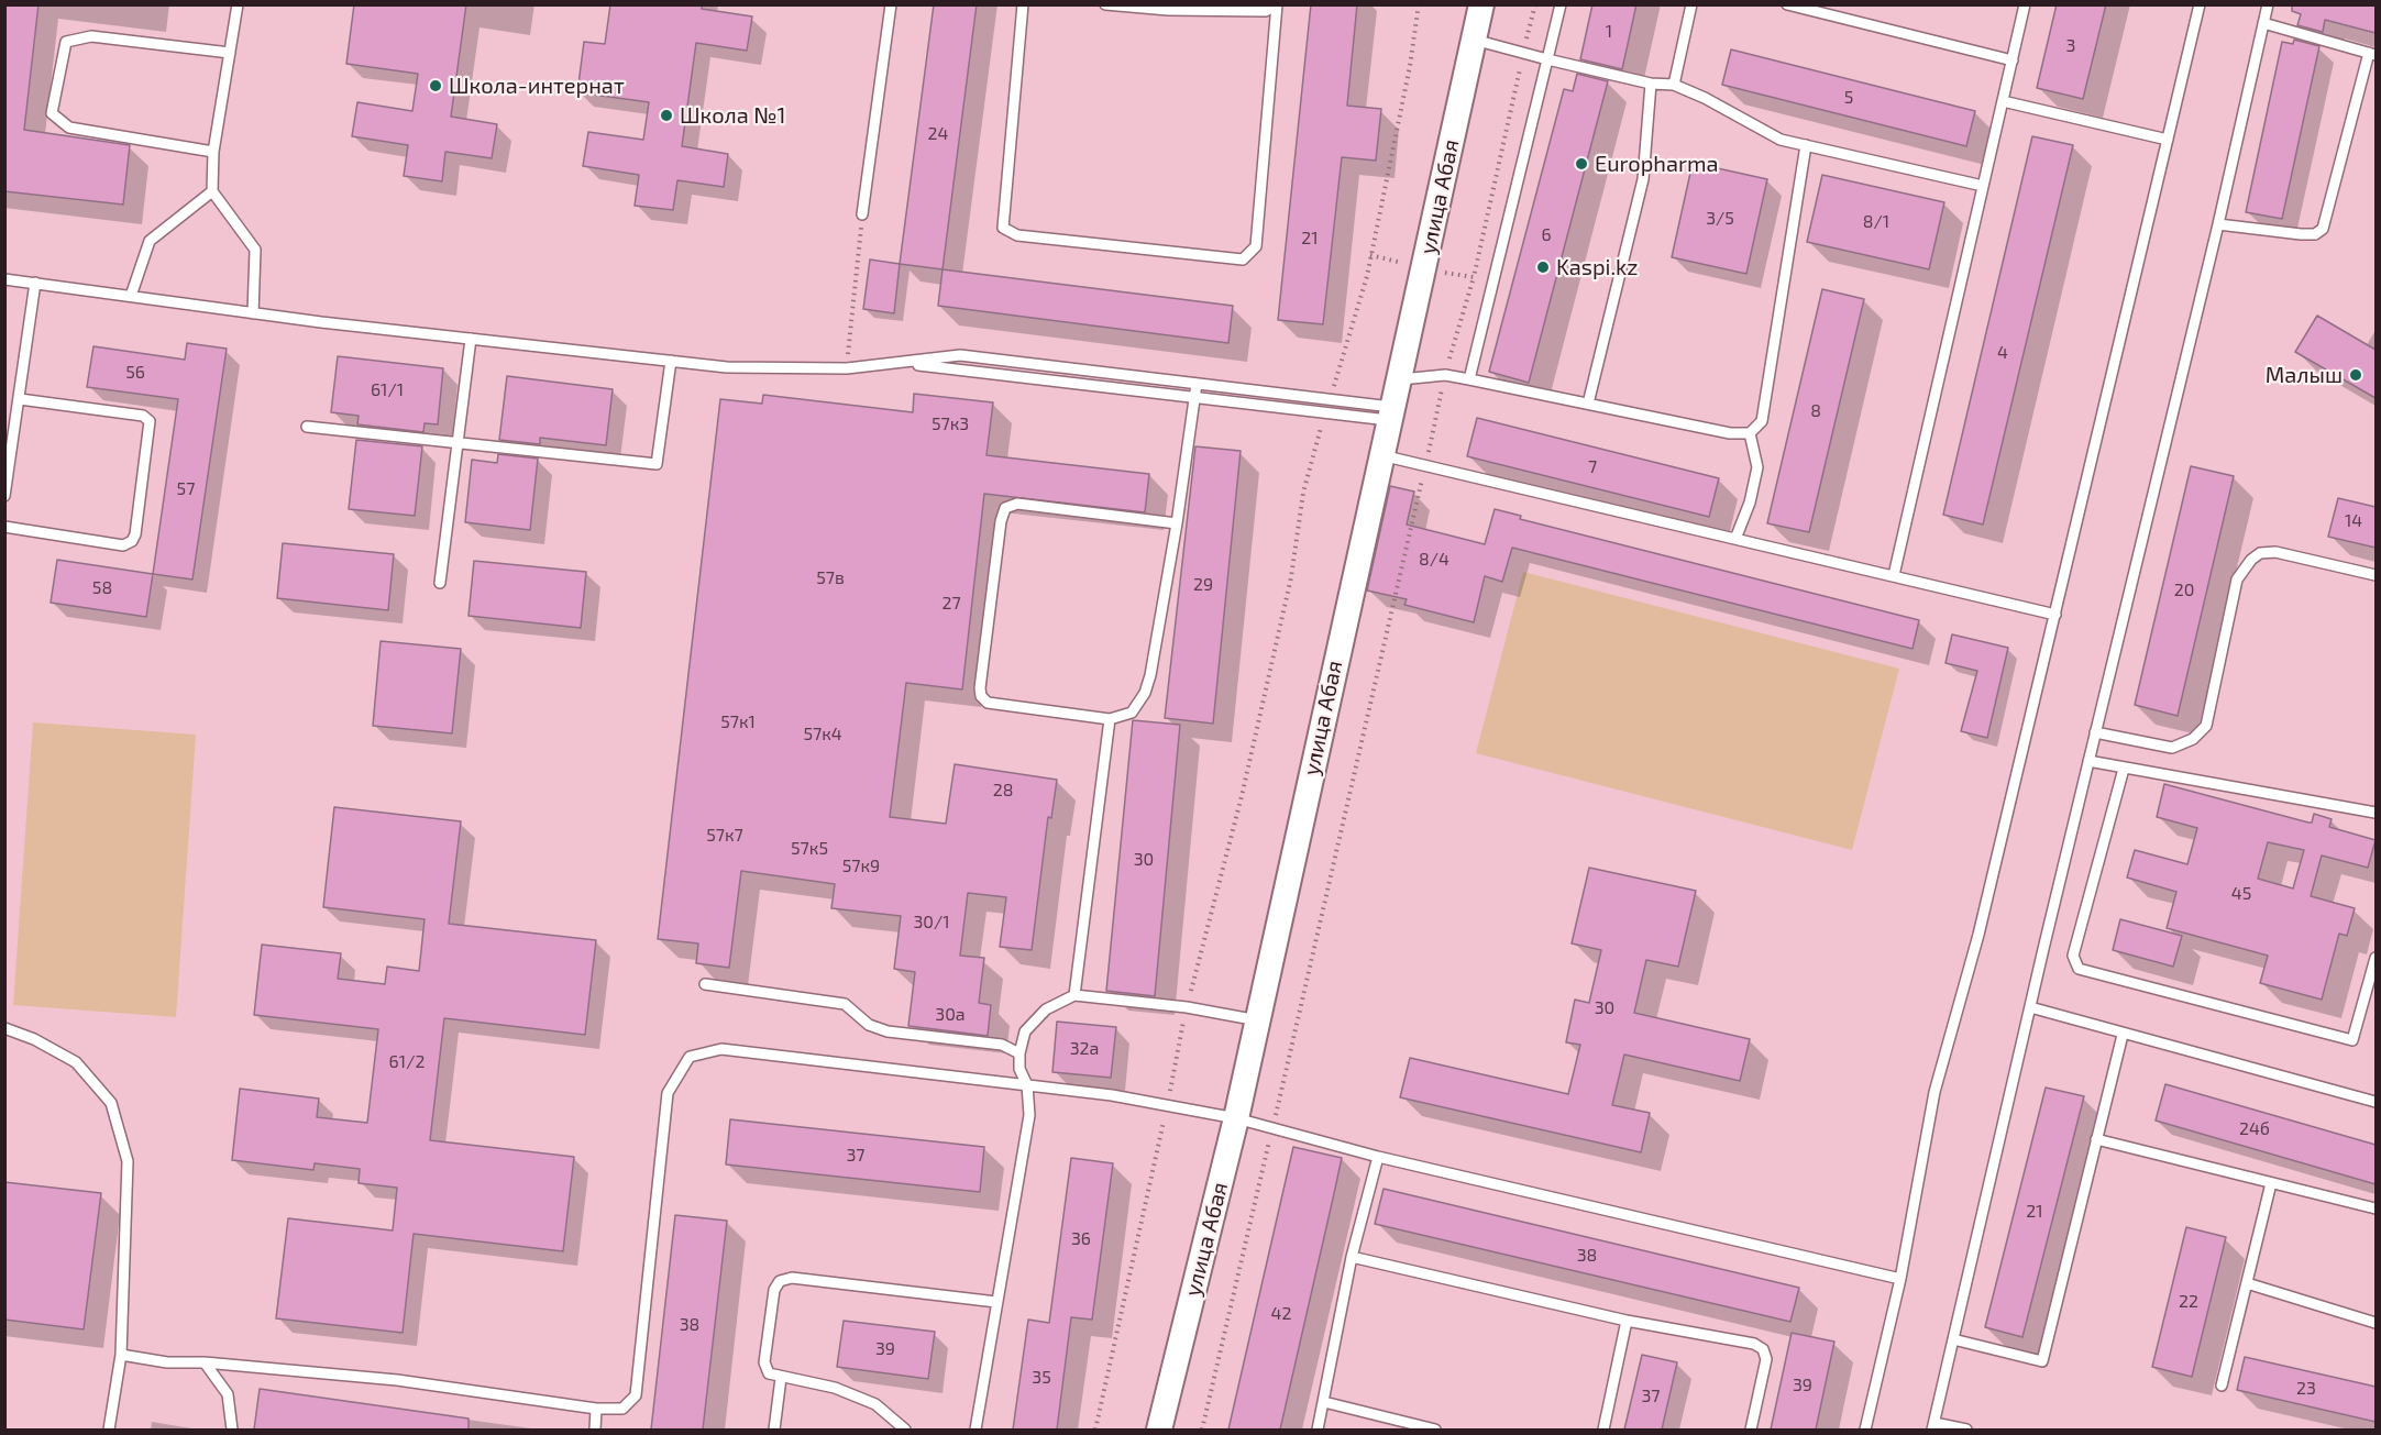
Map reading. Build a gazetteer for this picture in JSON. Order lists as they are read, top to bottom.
{
  "streets": {
    "street": ["улица Абая"]
  },
  "places": [
    "Школа-интернат",
    "Школа №1",
    "Europharma",
    "Kaspi.kz",
    "Малыш"
  ],
  "house_numbers": [
    "1",
    "3",
    "5",
    "24",
    "3/5",
    "8/1",
    "6",
    "21",
    "4",
    "56",
    "61/1",
    "8",
    "57к3",
    "7",
    "57",
    "14",
    "8/4",
    "57в",
    "29",
    "58",
    "20",
    "27",
    "57к1",
    "57к4",
    "28",
    "57к7",
    "57к5",
    "30",
    "57к9",
    "45",
    "30/1",
    "30",
    "30а",
    "32а",
    "61/2",
    "24б",
    "37",
    "21",
    "36",
    "38",
    "22",
    "42",
    "38",
    "39",
    "35",
    "39",
    "23",
    "37"
  ]
}
